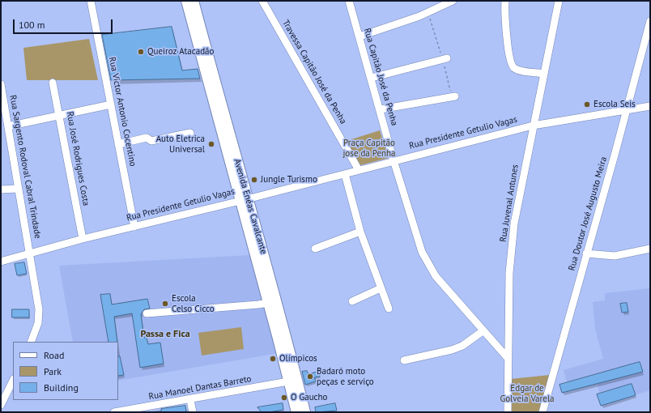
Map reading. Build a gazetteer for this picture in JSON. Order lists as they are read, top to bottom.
{
  "streets": {
    "main road": ["Avenida Enéas Cavalcante"],
    "street": [
      "Travessa Capitão José da Penha",
      "Rua Capitão José da Penha",
      "Rua Victor Antonio Cocentino",
      "Rua Presidente Getulio Vagas",
      "Rua José Rodrigues Costa",
      "Rua Sargento Rodoval Cabral Trindade",
      "Rua Juvenal Antunes",
      "Rua Doutor José Augusto Meira",
      "Rua Manoel Dantas Barreto"
    ]
  },
  "crossings": [
    ["Travessa Capitão José da Penha", "Rua Presidente Getulio Vagas"],
    ["Rua Capitão José da Penha", "Rua Presidente Getulio Vagas"],
    ["Rua Capitão José da Penha", "Rua Juvenal Antunes"],
    ["Rua Victor Antonio Cocentino", "Rua Presidente Getulio Vagas"],
    ["Rua Presidente Getulio Vagas", "Rua José Rodrigues Costa"],
    ["Rua Presidente Getulio Vagas", "Rua Sargento Rodoval Cabral Trindade"],
    ["Rua Presidente Getulio Vagas", "Rua Juvenal Antunes"],
    ["Rua Presidente Getulio Vagas", "Avenida Enéas Cavalcante"],
    ["Rua Presidente Getulio Vagas", "Rua Doutor José Augusto Meira"],
    ["Avenida Enéas Cavalcante", "Rua Manoel Dantas Barreto"]
  ],
  "districts": ["Passa e Fica"],
  "parks": ["Praça Capitão jose da Penha", "Edgar de Golveia Varela"],
  "places": [
    "Queiroz Atacadão",
    "Escola Seis",
    "Auto Eletrica Universal",
    "Jungle Turismo",
    "Escola Celso Cicco",
    "Olímpicos",
    "Badaró moto peças e serviço",
    "O Gaucho"
  ],
  "legend": ["Road", "Park", "Building"],
  "scale_bar": "100 m"
}
